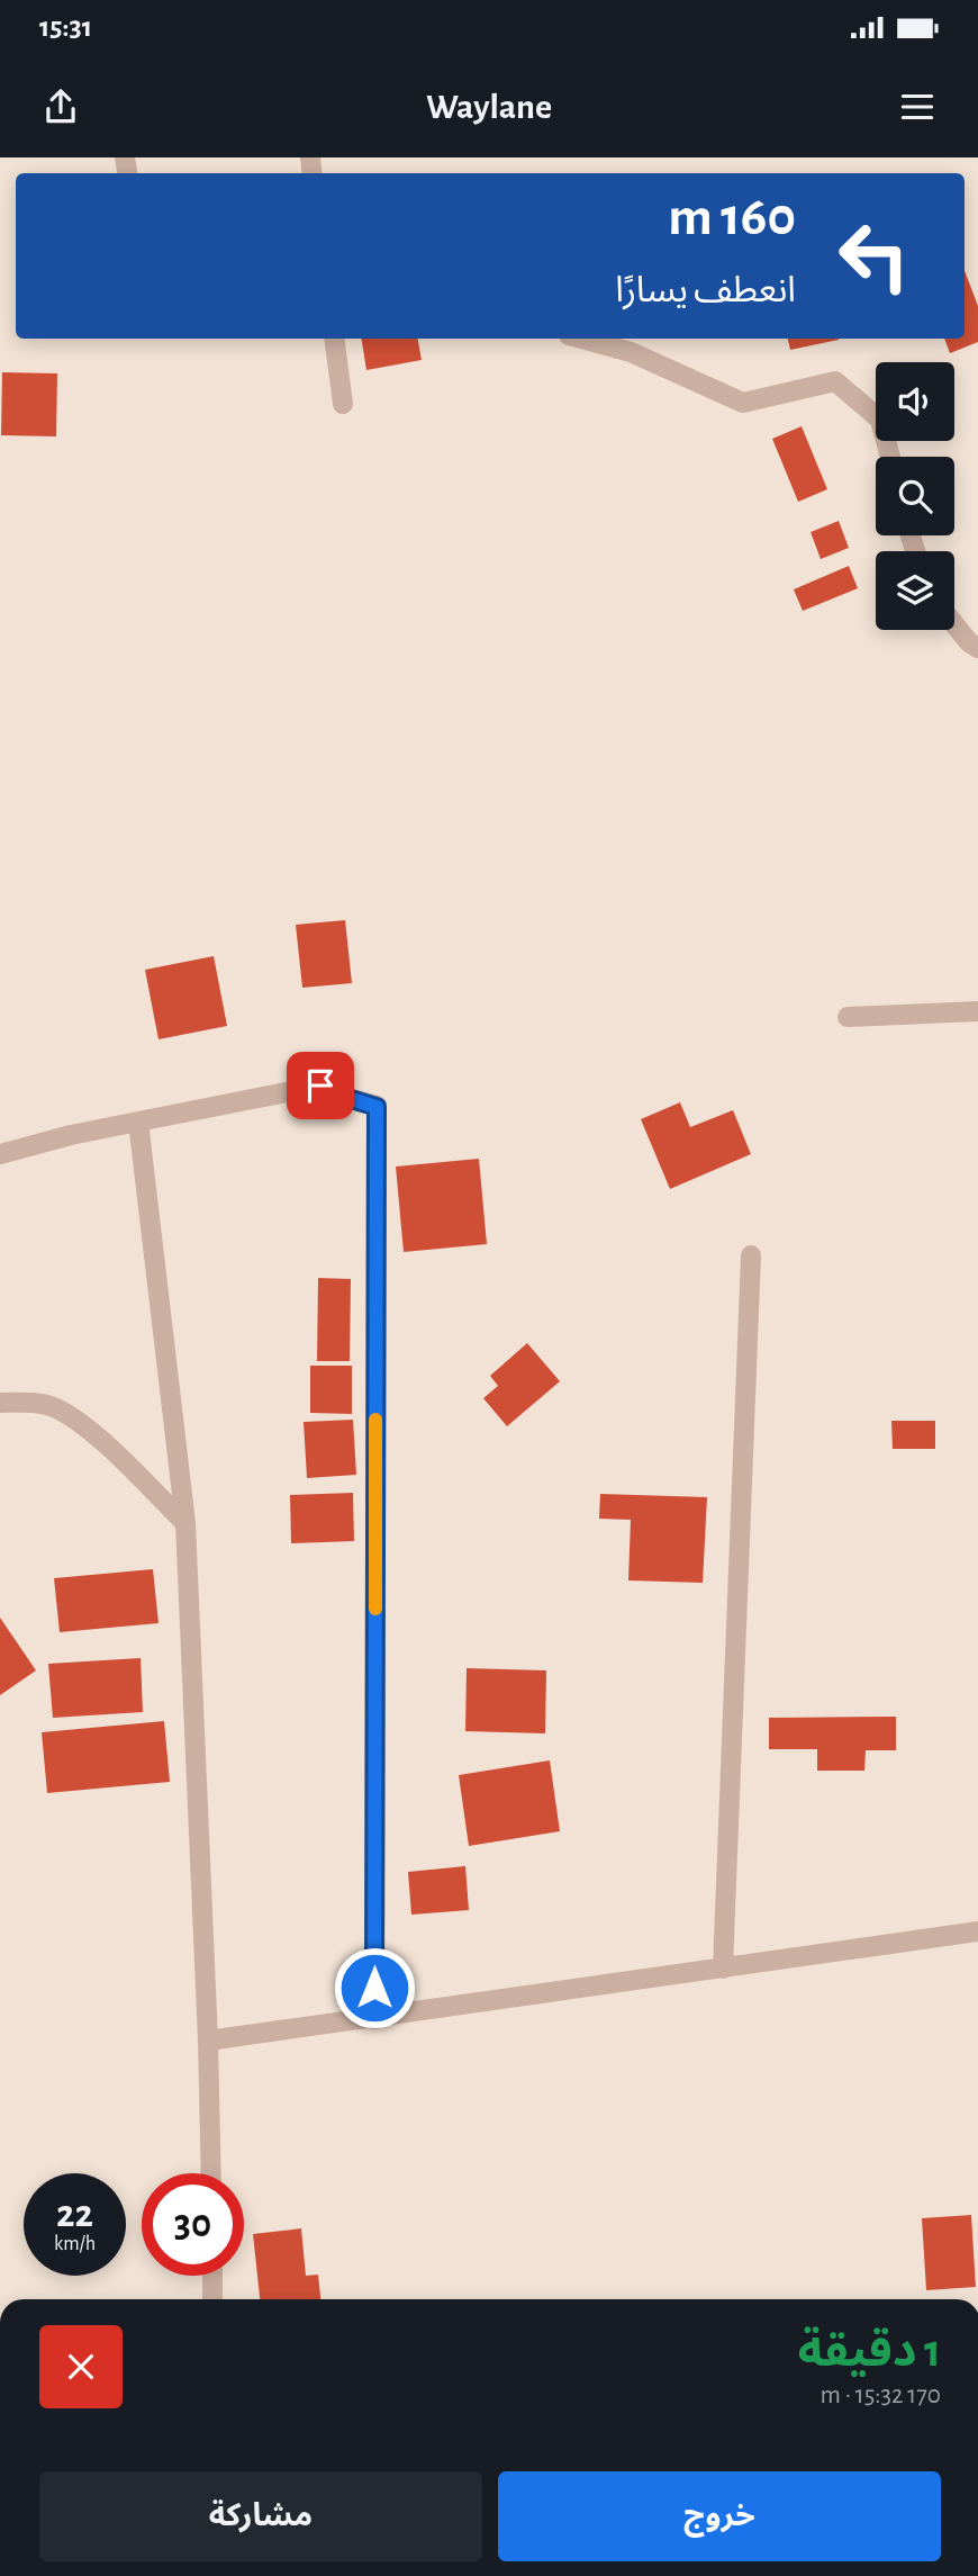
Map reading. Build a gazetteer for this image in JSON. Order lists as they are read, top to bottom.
{
  "page": {
    "status": "15:31",
    "header": "Waylane",
    "turn": ["160 m", "انعطف يسارًا"],
    "speed": "22 km/h",
    "limit": "30",
    "heading": ["1 دقيقة", "170 m · 15:32"],
    "buttons": ["خروج", "مشاركة"]
  }
}
